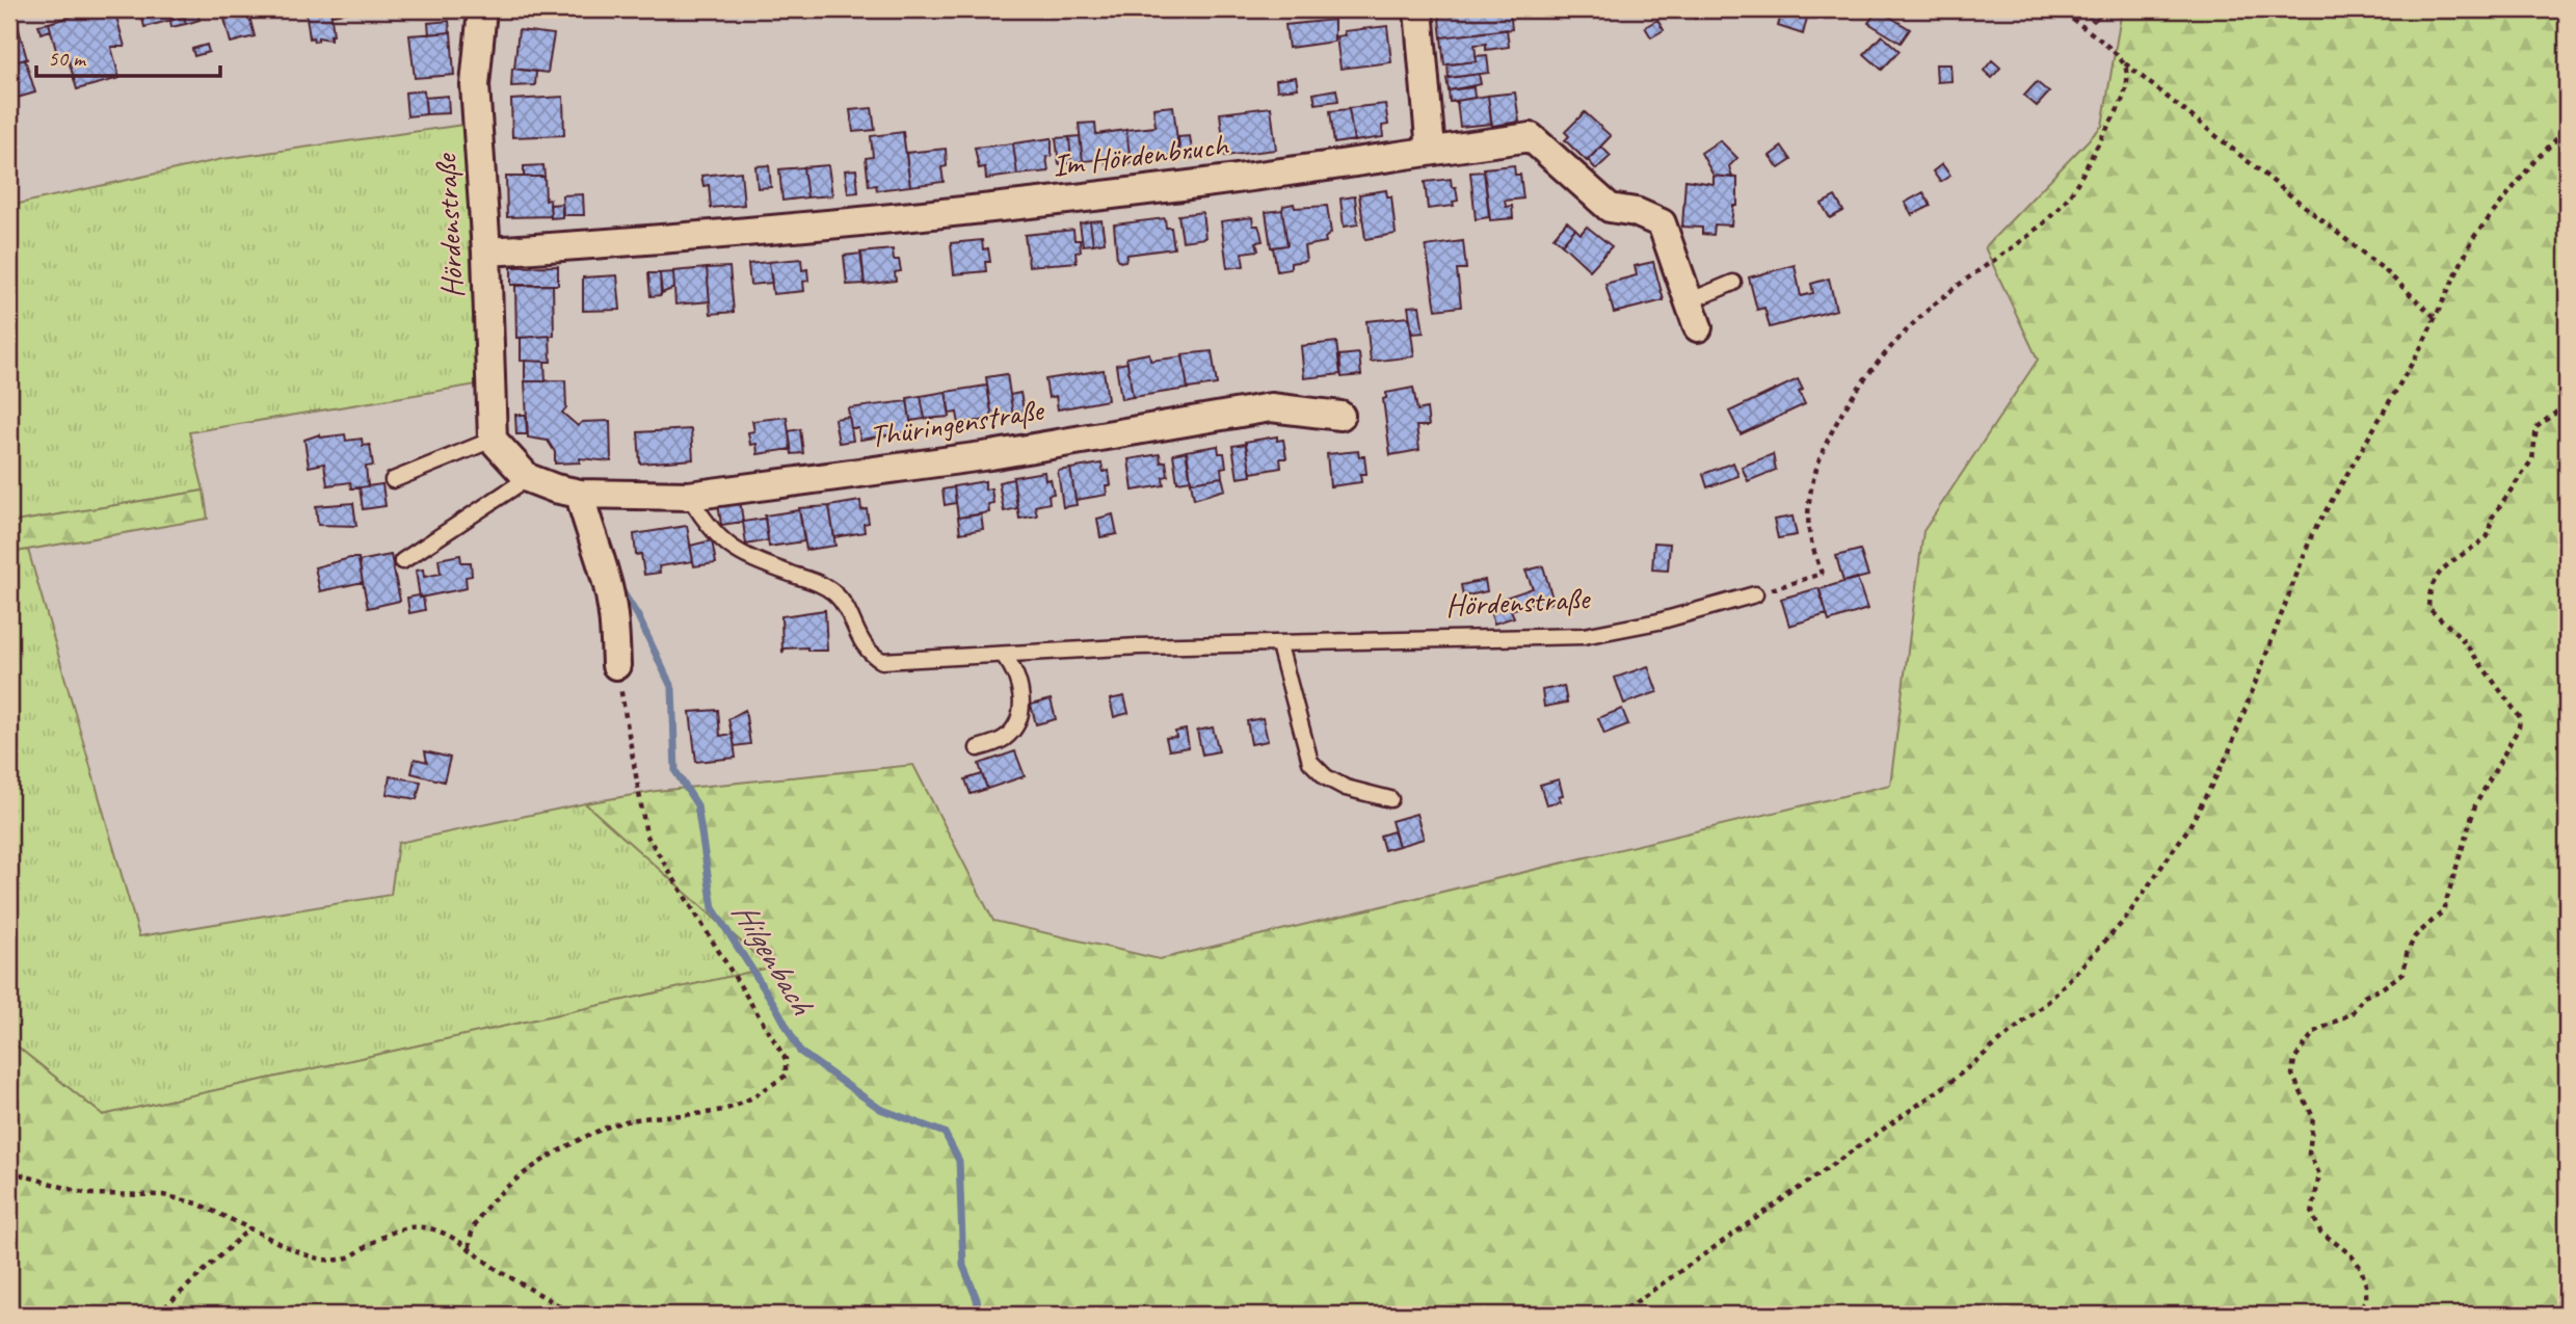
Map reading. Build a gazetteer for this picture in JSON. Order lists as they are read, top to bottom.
{
  "streets": {
    "street": ["Im Hördenbruch", "Hördenstraße", "Thüringenstraße"]
  },
  "crossings": [
    ["Im Hördenbruch", "Hördenstraße"],
    ["Hördenstraße", "Thüringenstraße"]
  ],
  "water": ["Hilgenbach"],
  "scale_bar": "50 m"
}
